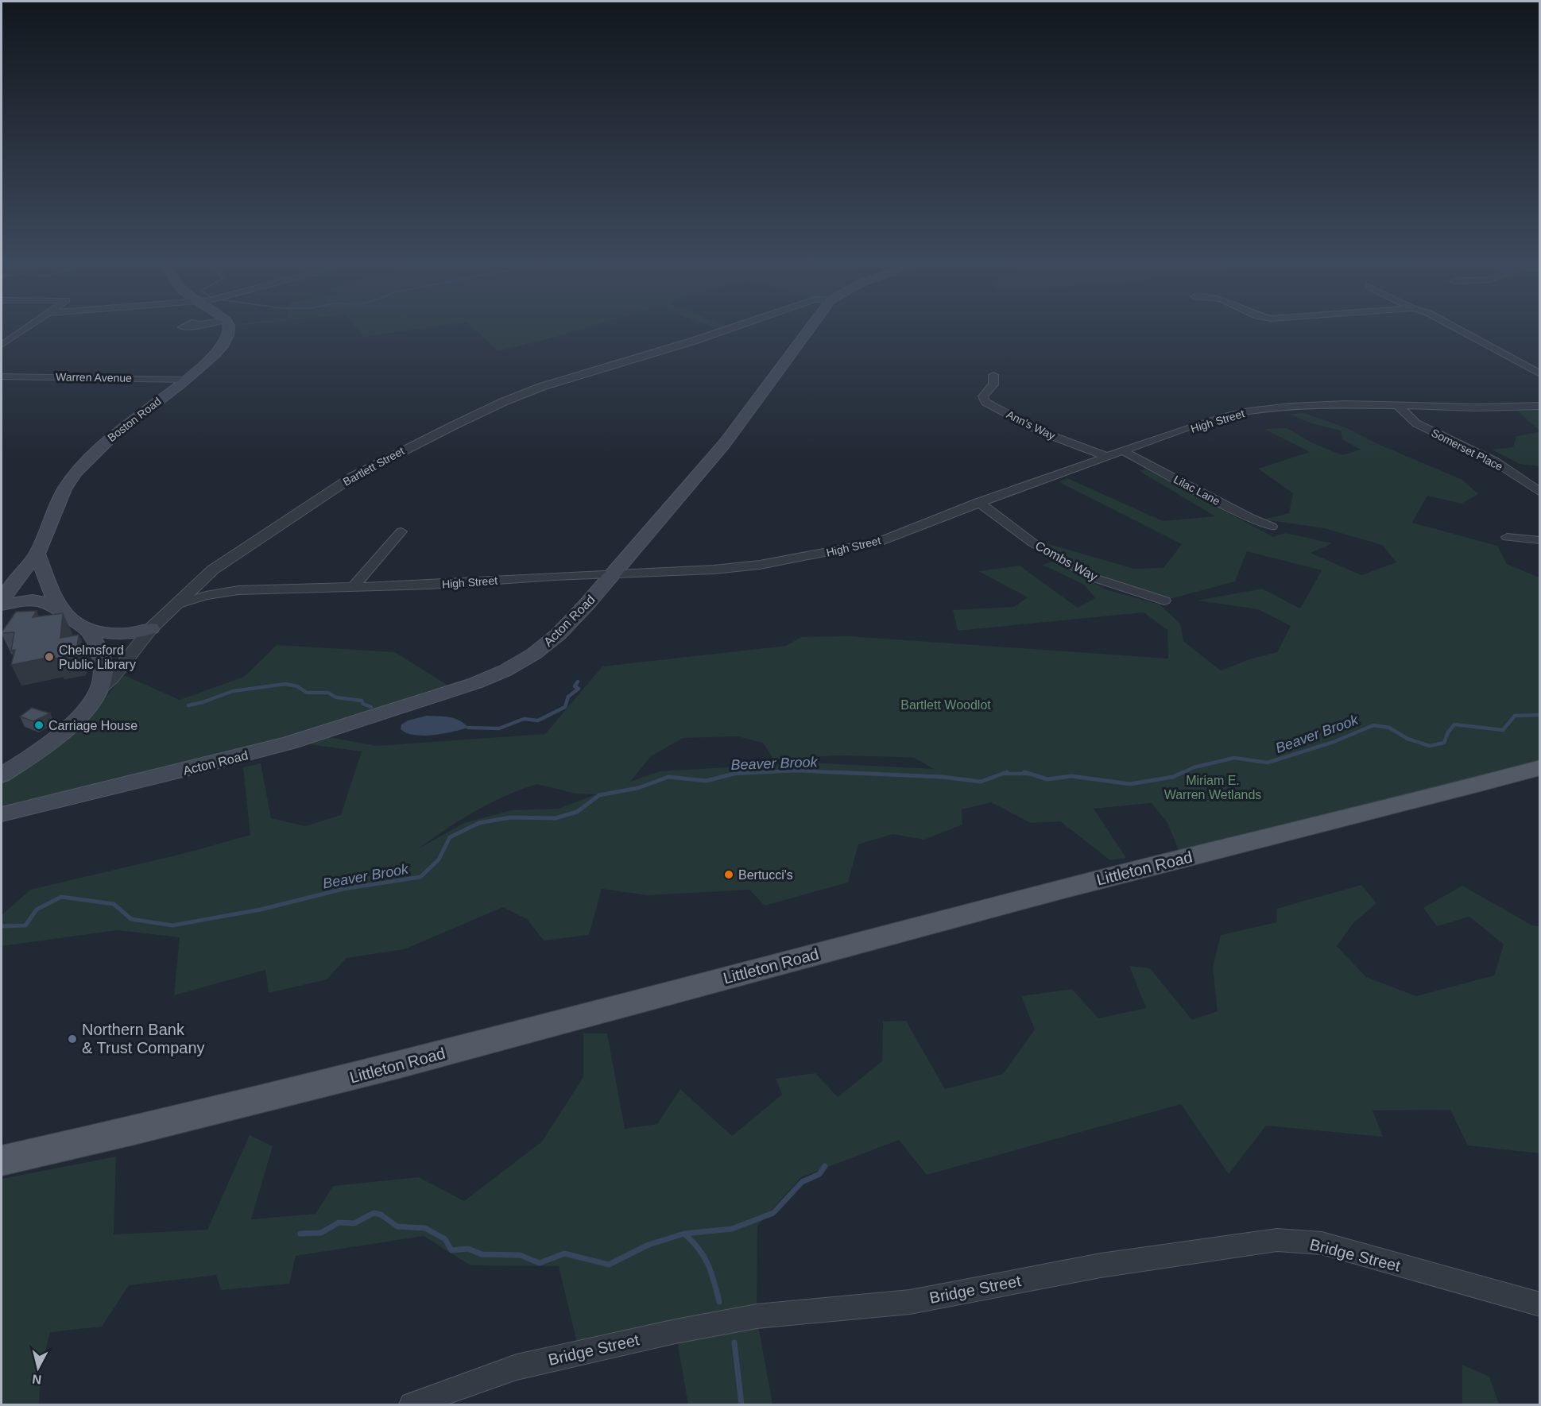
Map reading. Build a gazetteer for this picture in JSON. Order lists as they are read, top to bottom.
{
  "streets": {
    "main road": [
      "Boston Road",
      "Bartlett Street",
      "Acton Road",
      "Littleton Road"
    ],
    "street": [
      "Warren Avenue",
      "High Street",
      "Ann's Way",
      "Somerset Place",
      "Lilac Lane",
      "Combs Way",
      "Bridge Street"
    ]
  },
  "crossings": [
    ["Warren Avenue", "Boston Road"],
    ["High Street", "Ann's Way"],
    ["High Street", "Somerset Place"],
    ["High Street", "Bartlett Street"],
    ["High Street", "Lilac Lane"],
    ["High Street", "Combs Way"],
    ["High Street", "Acton Road"]
  ],
  "water": ["Beaver Brook"],
  "parks": ["Bartlett Woodlot", "Miriam E. Warren Wetlands"],
  "places": [
    "Chelmsford Public Library",
    "Carriage House",
    "Bertucci's",
    "Northern Bank & Trust Company"
  ],
  "north": "bottom"
}
